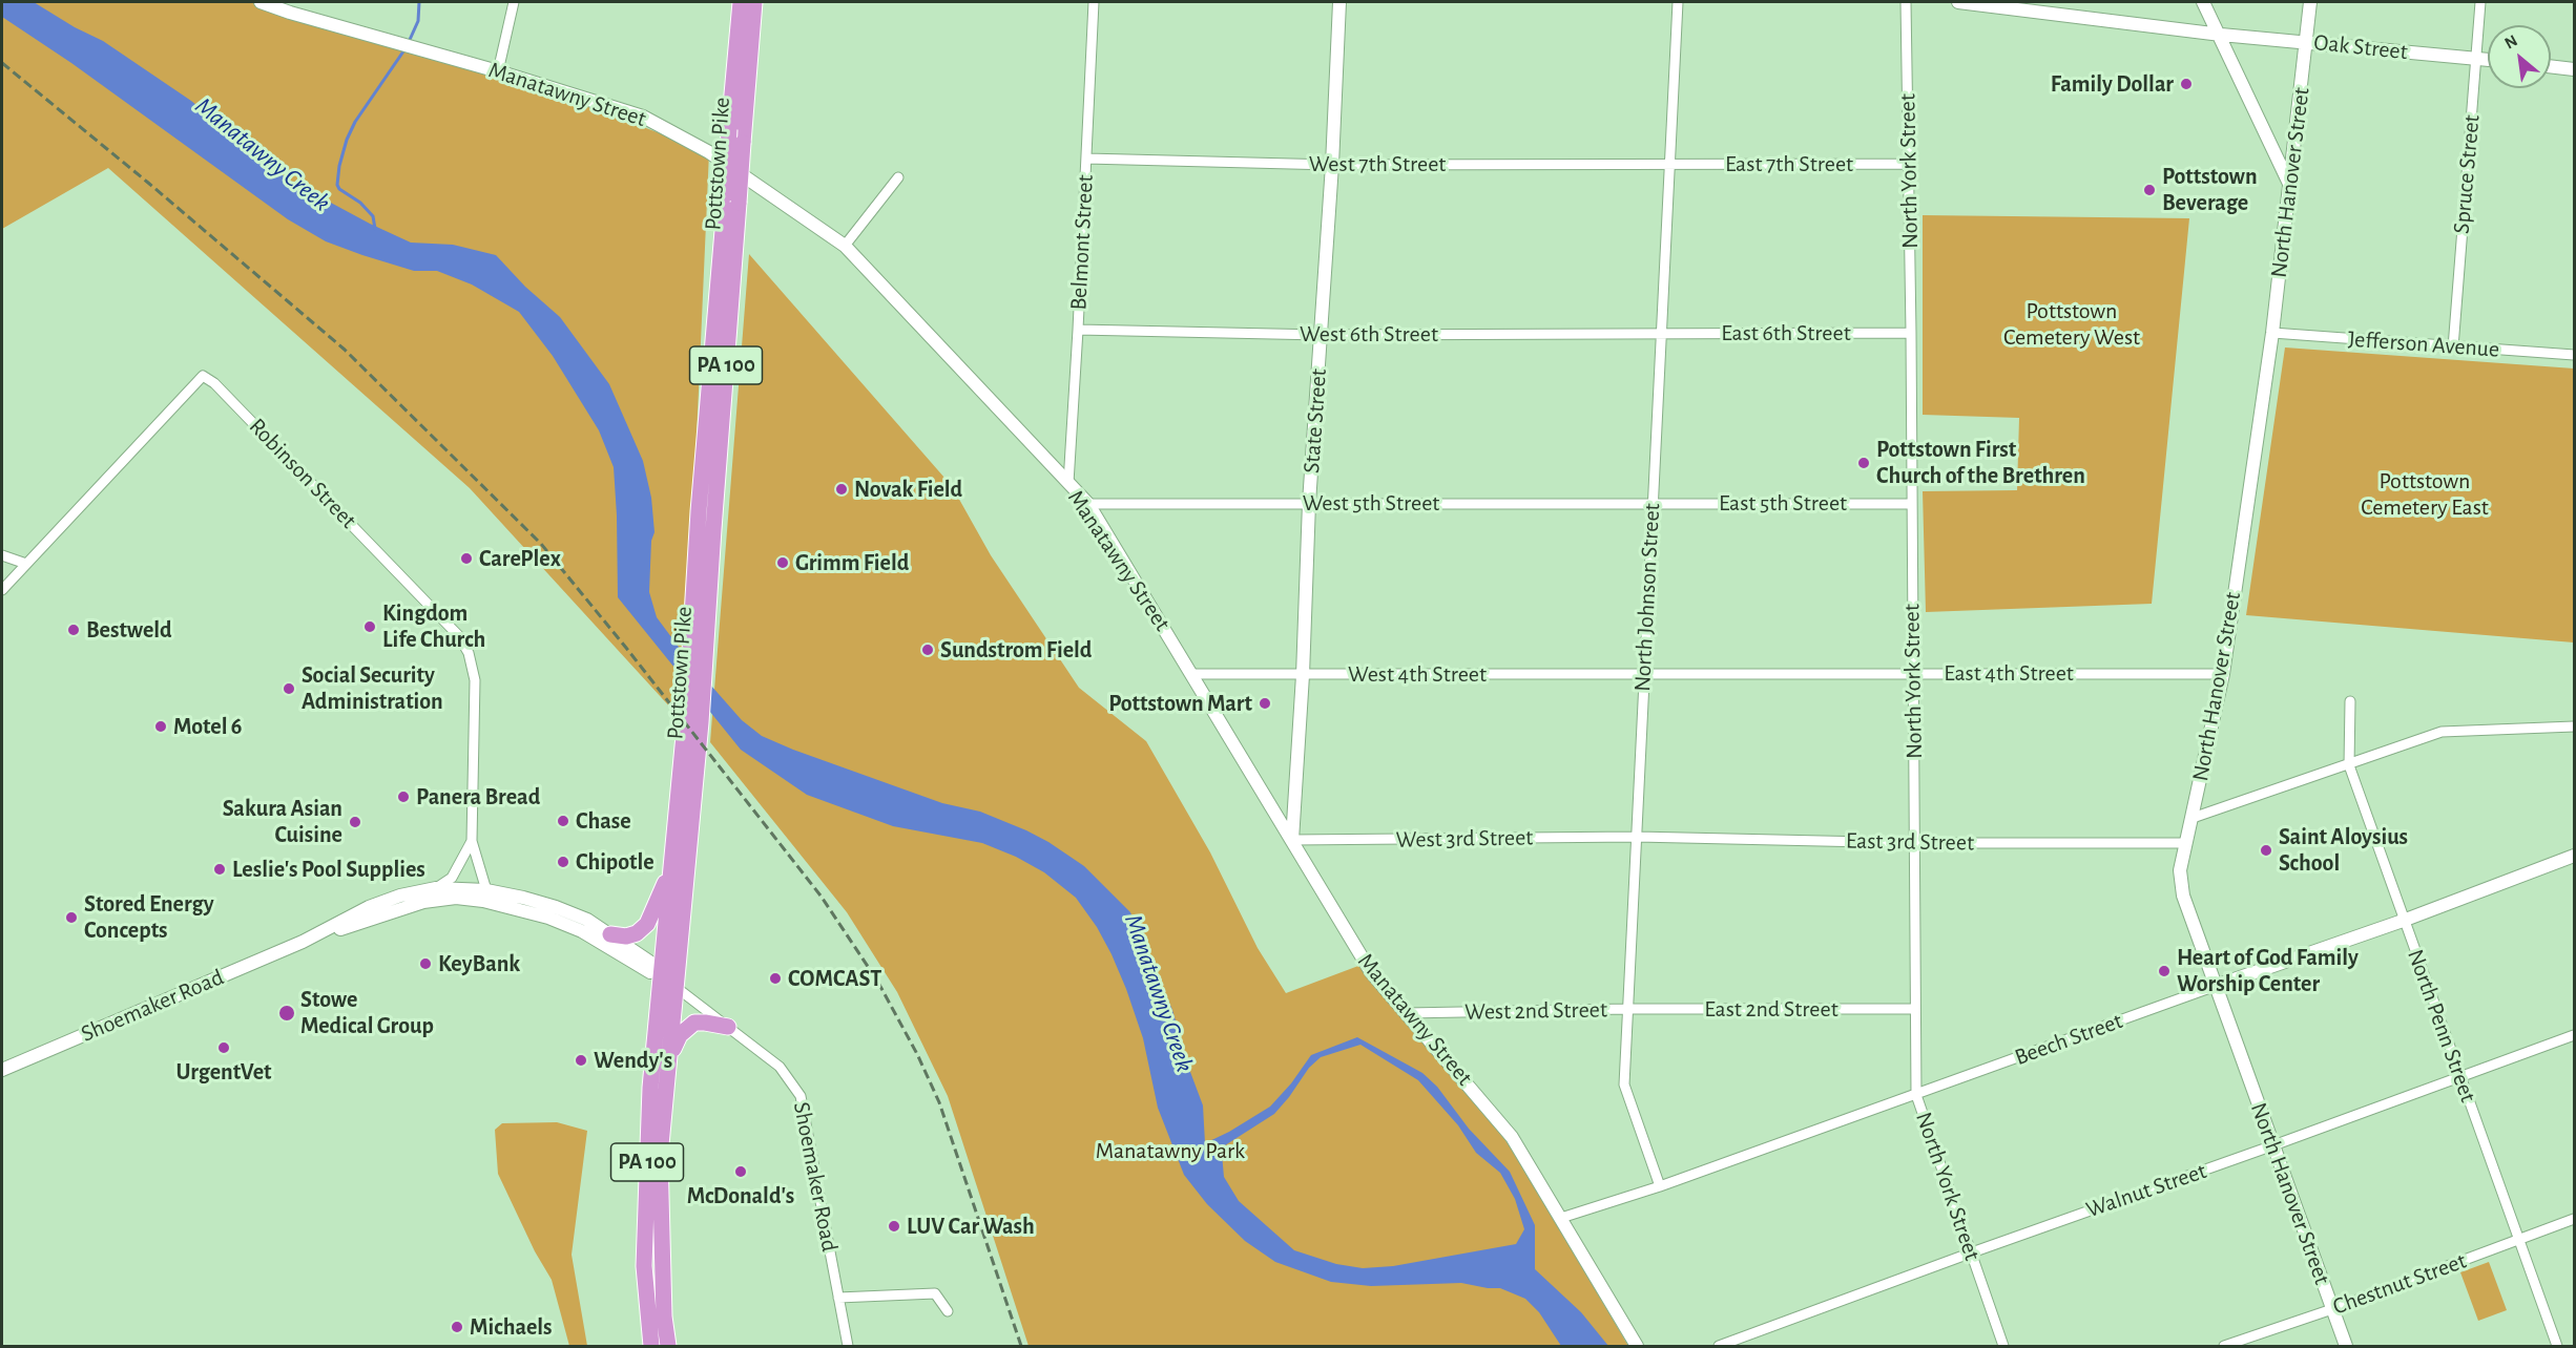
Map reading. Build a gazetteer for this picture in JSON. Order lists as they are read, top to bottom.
{
  "streets": {
    "highway": ["Pottstown Pike", "PA 100"],
    "street": [
      "Oak Street",
      "Manatawny Street",
      "West 7th Street",
      "East 7th Street",
      "North York Street",
      "Spruce Street",
      "North Hanover Street",
      "Belmont Street",
      "East 6th Street",
      "West 6th Street",
      "Jefferson Avenue",
      "State Street",
      "Robinson Street",
      "West 5th Street",
      "East 5th Street",
      "North Johnson Street",
      "East 4th Street",
      "West 4th Street",
      "West 3rd Street",
      "East 3rd Street",
      "Shoemaker Road",
      "East 2nd Street",
      "West 2nd Street",
      "North Penn Street",
      "Beech Street",
      "Walnut Street",
      "Chestnut Street"
    ]
  },
  "crossings": [
    ["Oak Street", "Spruce Street"],
    ["Oak Street", "North Hanover Street"],
    ["Manatawny Street", "Belmont Street"],
    ["Manatawny Street", "State Street"],
    ["Manatawny Street", "West 5th Street"],
    ["Manatawny Street", "West 4th Street"],
    ["Manatawny Street", "West 3rd Street"],
    ["Manatawny Street", "West 2nd Street"],
    ["Manatawny Street", "Beech Street"],
    ["Pottstown Pike", "Shoemaker Road"],
    ["West 7th Street", "East 7th Street"],
    ["West 7th Street", "Belmont Street"],
    ["West 7th Street", "State Street"],
    ["West 7th Street", "North Johnson Street"],
    ["East 7th Street", "North York Street"],
    ["East 7th Street", "North Johnson Street"],
    ["North York Street", "East 6th Street"],
    ["North York Street", "East 5th Street"],
    ["North York Street", "East 4th Street"],
    ["North York Street", "East 3rd Street"],
    ["North York Street", "East 2nd Street"],
    ["North York Street", "Beech Street"],
    ["North York Street", "Walnut Street"],
    ["Spruce Street", "Jefferson Avenue"],
    ["North Hanover Street", "Jefferson Avenue"],
    ["North Hanover Street", "East 4th Street"],
    ["North Hanover Street", "East 3rd Street"],
    ["North Hanover Street", "Beech Street"],
    ["North Hanover Street", "Walnut Street"],
    ["North Hanover Street", "Chestnut Street"],
    ["Belmont Street", "West 6th Street"],
    ["East 6th Street", "West 6th Street"],
    ["East 6th Street", "North Johnson Street"],
    ["West 6th Street", "State Street"],
    ["West 6th Street", "North Johnson Street"],
    ["State Street", "West 5th Street"],
    ["State Street", "West 4th Street"],
    ["State Street", "West 3rd Street"],
    ["Robinson Street", "Shoemaker Road"],
    ["West 5th Street", "East 5th Street"],
    ["West 5th Street", "North Johnson Street"],
    ["East 5th Street", "North Johnson Street"],
    ["North Johnson Street", "East 4th Street"],
    ["North Johnson Street", "West 4th Street"],
    ["North Johnson Street", "West 3rd Street"],
    ["North Johnson Street", "East 3rd Street"],
    ["North Johnson Street", "East 2nd Street"],
    ["North Johnson Street", "West 2nd Street"],
    ["North Johnson Street", "Beech Street"],
    ["East 4th Street", "West 4th Street"],
    ["West 3rd Street", "East 3rd Street"],
    ["East 2nd Street", "West 2nd Street"],
    ["North Penn Street", "Beech Street"],
    ["North Penn Street", "Walnut Street"],
    ["North Penn Street", "Chestnut Street"]
  ],
  "water": ["Manatawny Creek"],
  "parks": ["Pottstown Cemetery West", "Pottstown Cemetery East", "Manatawny Park"],
  "places": [
    "Family Dollar",
    "Pottstown Beverage",
    "Pottstown First Church of the Brethren",
    "Novak Field",
    "CarePlex",
    "Grimm Field",
    "Kingdom Life Church",
    "Bestweld",
    "Sundstrom Field",
    "Social Security Administration",
    "Pottstown Mart",
    "Motel 6",
    "Panera Bread",
    "Chase",
    "Sakura Asian Cuisine",
    "Saint Aloysius School",
    "Chipotle",
    "Leslie's Pool Supplies",
    "Stored Energy Concepts",
    "KeyBank",
    "Heart of God Family Worship Center",
    "COMCAST",
    "Stowe Medical Group",
    "UrgentVet",
    "Wendy's",
    "McDonald's",
    "LUV Car Wash",
    "Michaels"
  ],
  "north": "top left"
}
